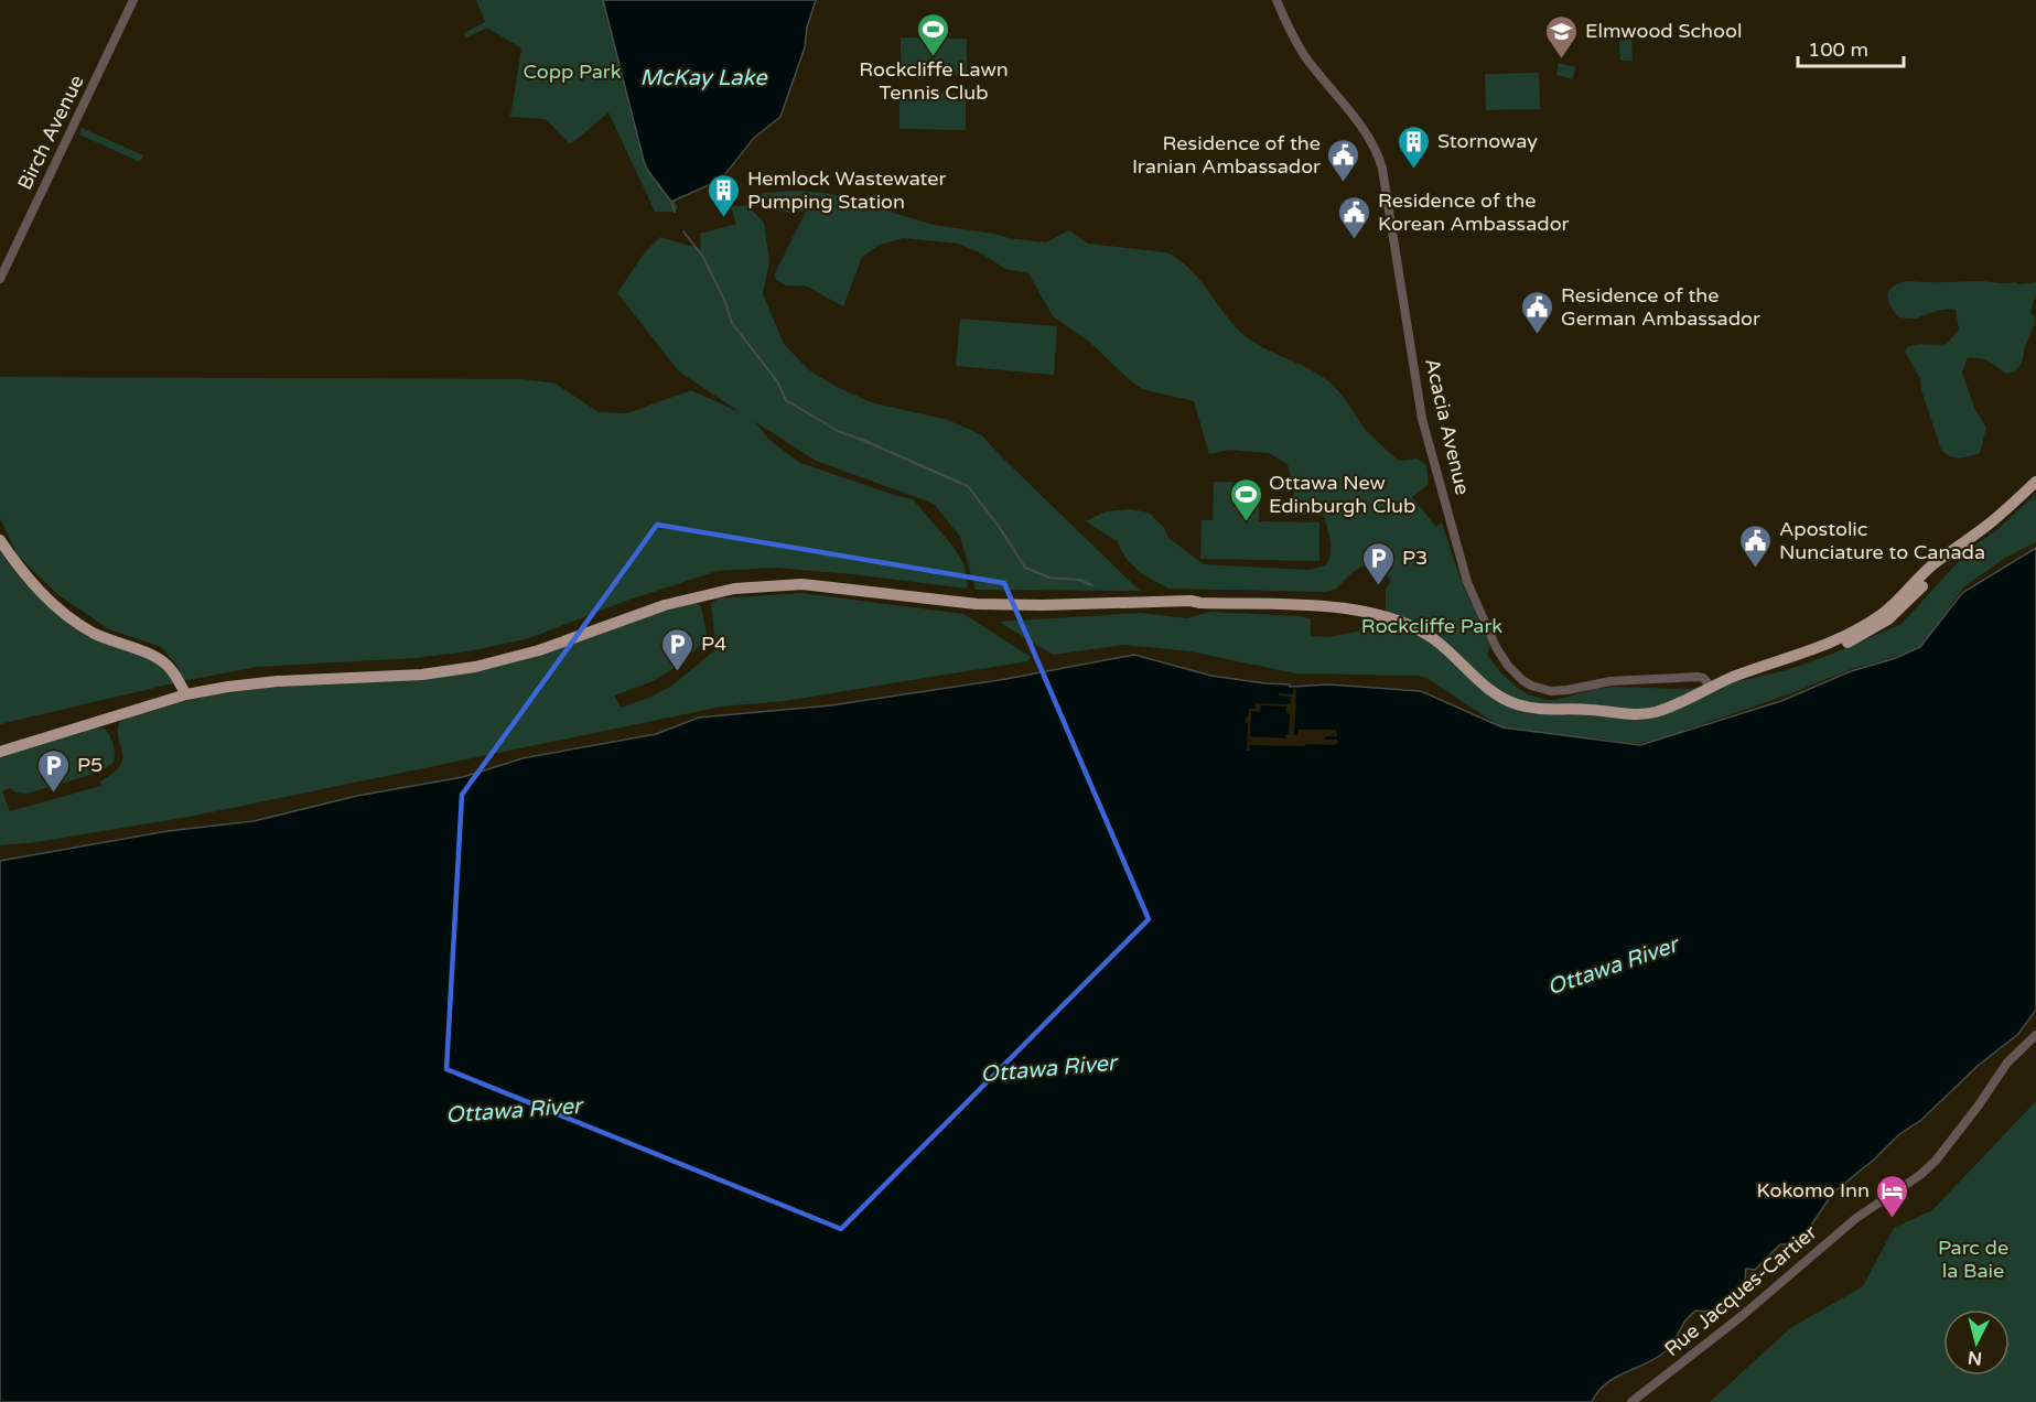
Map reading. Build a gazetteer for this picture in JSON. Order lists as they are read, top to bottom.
{
  "streets": {
    "street": ["Birch Avenue", "Acacia Avenue", "Rue Jacques-Cartier"]
  },
  "water": ["McKay Lake", "Ottawa River"],
  "parks": ["Copp Park", "Rockcliffe Park", "Parc de la Baie"],
  "places": {
    "sports": ["Rockcliffe Lawn Tennis Club", "Ottawa New Edinburgh Club"],
    "school or university": ["Elmwood School"],
    "building": ["Stornoway", "Hemlock Wastewater Pumping Station"],
    "public building": [
      "Residence of the Iranian Ambassador",
      "Residence of the Korean Ambassador",
      "Residence of the German Ambassador",
      "Apostolic Nunciature to Canada"
    ],
    "parking": ["P3", "P4", "P5"],
    "hotel": ["Kokomo Inn"]
  },
  "scale_bar": "100 m",
  "north": "bottom"
}
